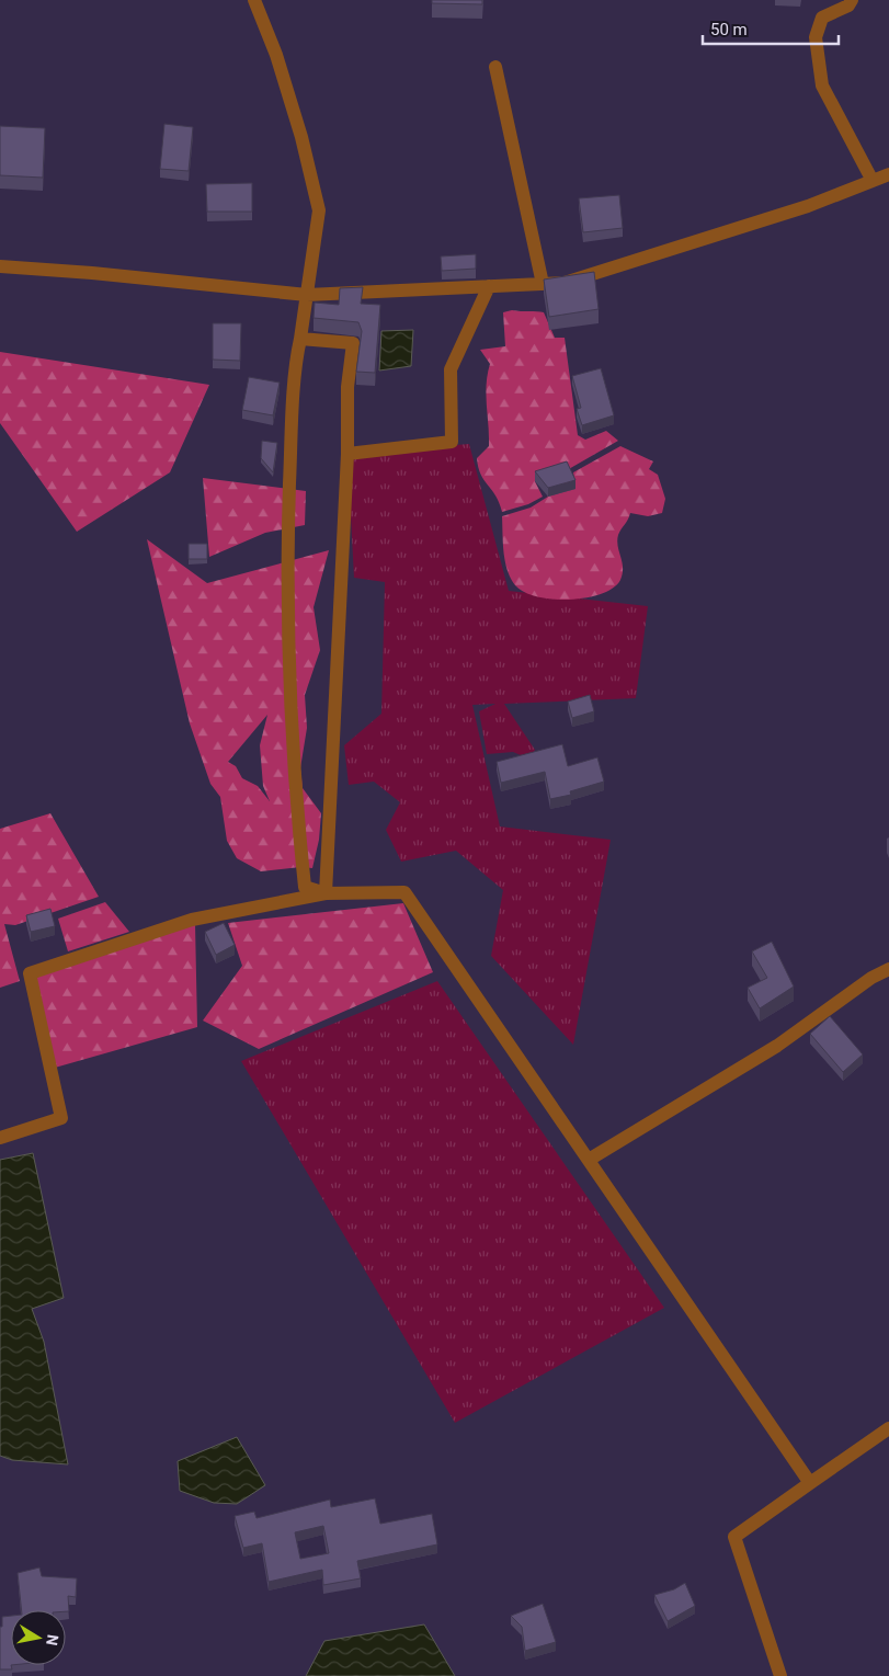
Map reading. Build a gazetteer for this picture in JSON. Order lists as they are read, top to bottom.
{
  "scale_bar": "50 m",
  "north": "right"
}
